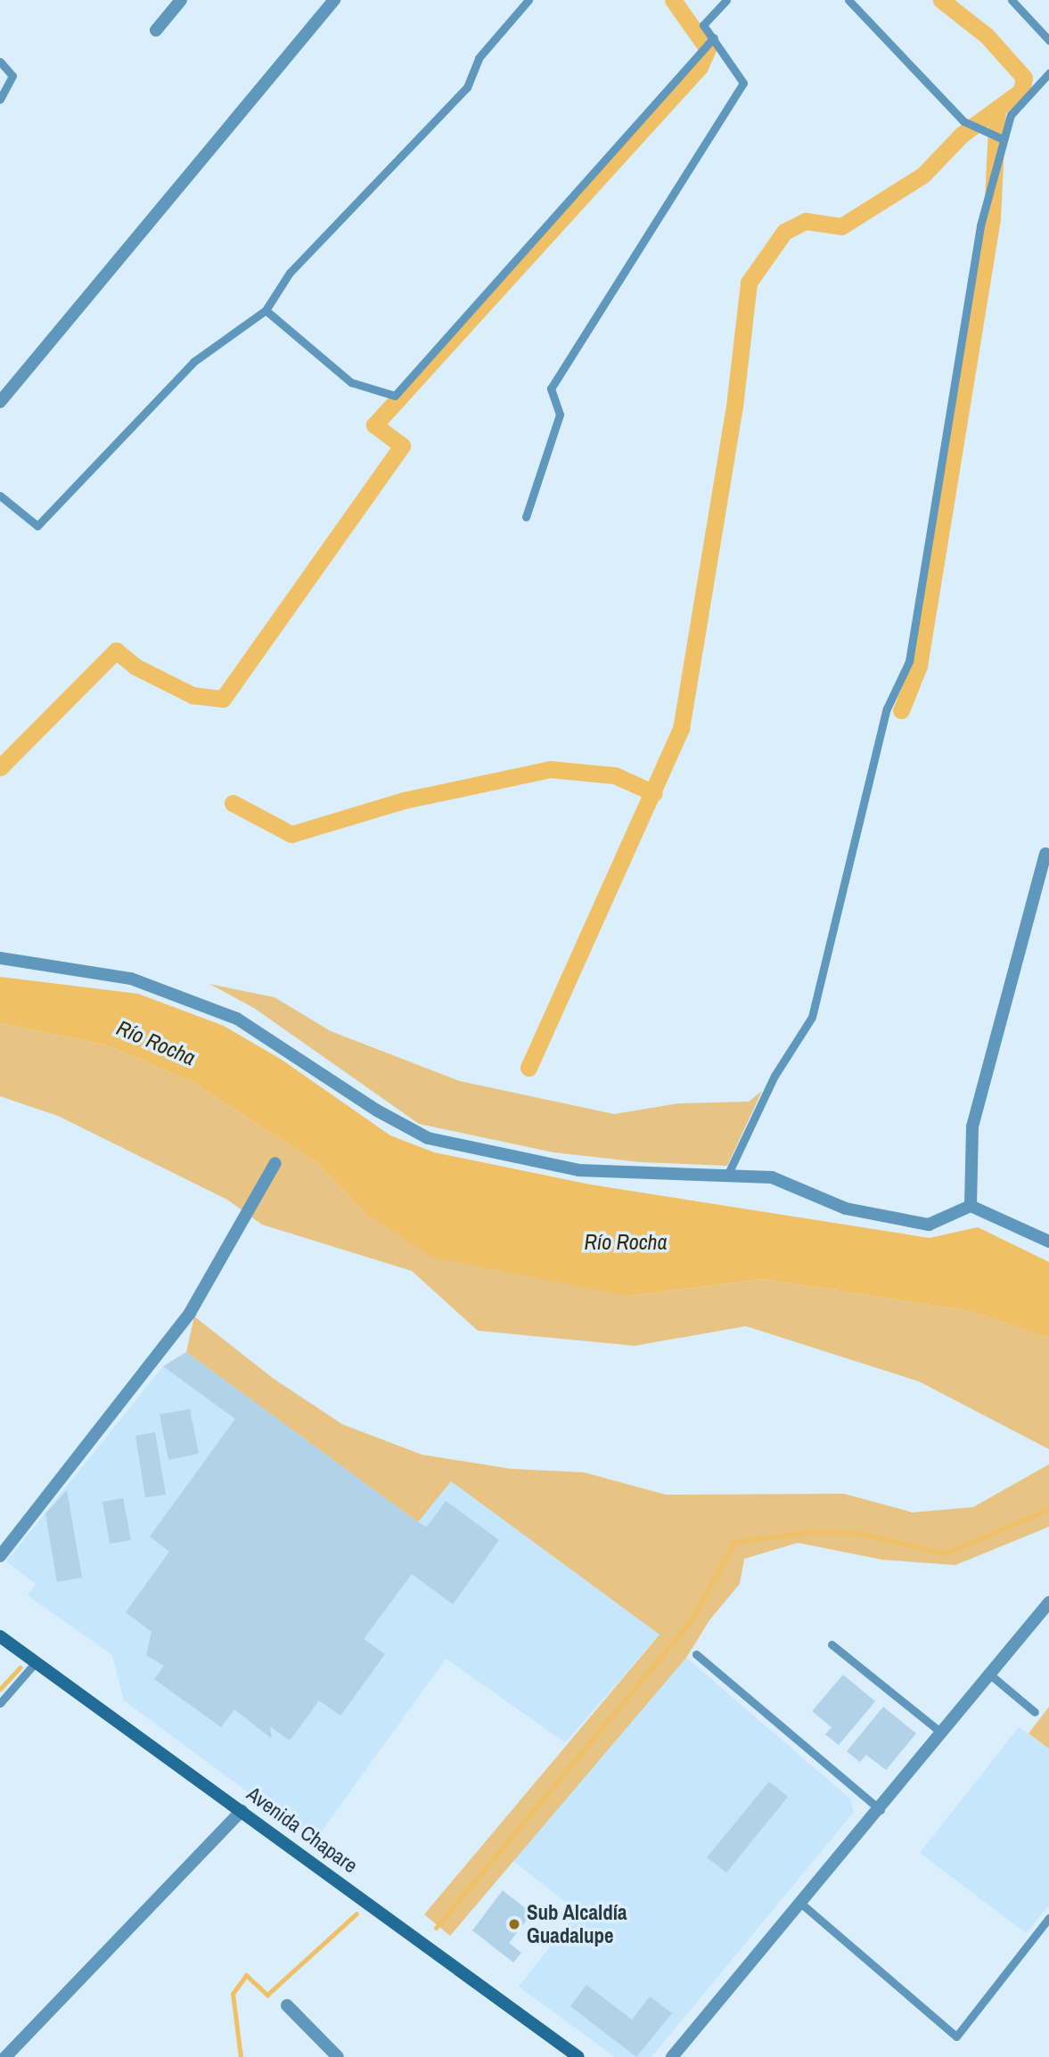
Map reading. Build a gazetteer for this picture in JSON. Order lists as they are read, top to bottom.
{
  "streets": {
    "main road": ["Avenida Chapare"]
  },
  "water": ["Río Rocha"],
  "places": ["Sub Alcaldía Guadalupe"]
}
